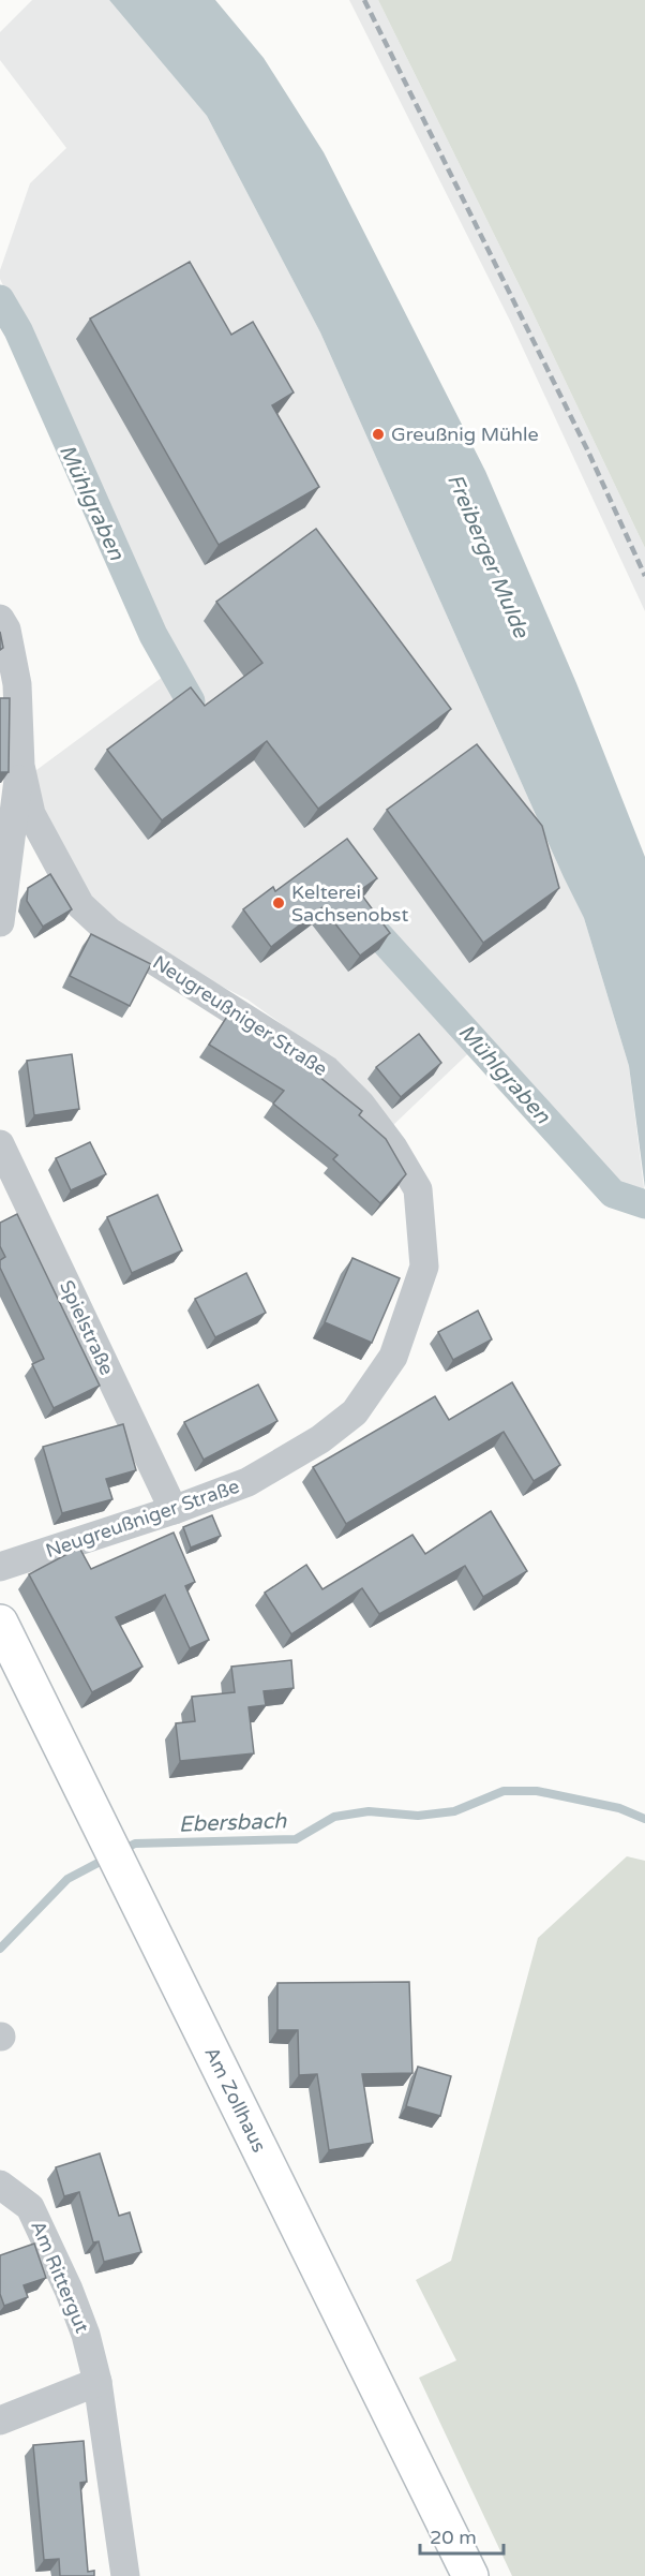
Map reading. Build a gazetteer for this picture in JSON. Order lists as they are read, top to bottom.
{
  "streets": {
    "main road": ["Am Zollhaus"],
    "street": ["Neugreußniger Straße", "Spielstraße", "Am Rittergut"]
  },
  "crossings": [
    ["Neugreußniger Straße", "Spielstraße"]
  ],
  "water": ["Mühlgraben", "Freiberger Mulde", "Ebersbach"],
  "places": ["Greußnig Mühle", "Kelterei Sachsenobst"],
  "scale_bar": "20 m"
}
